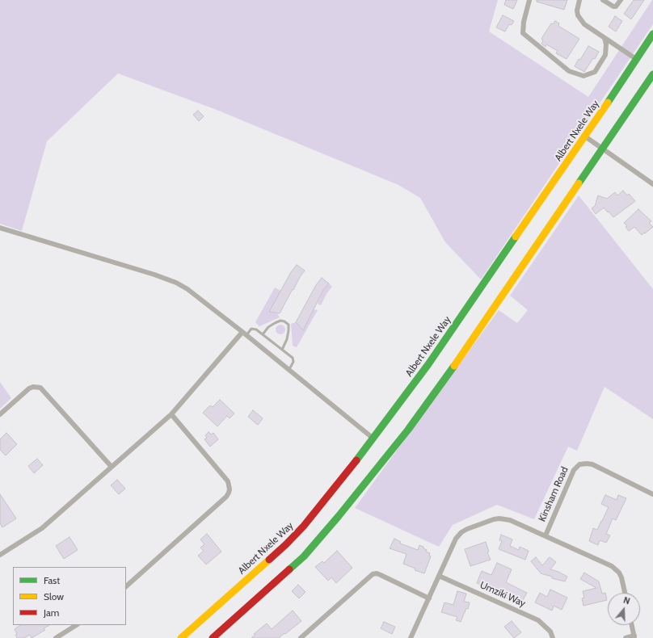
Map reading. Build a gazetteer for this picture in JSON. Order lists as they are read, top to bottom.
{
  "streets": {
    "main road": ["Albert Nxele Way"],
    "street": ["Kinsham Road", "Umziki Way"]
  },
  "legend": ["Fast", "Slow", "Jam"],
  "north": "top"
}
